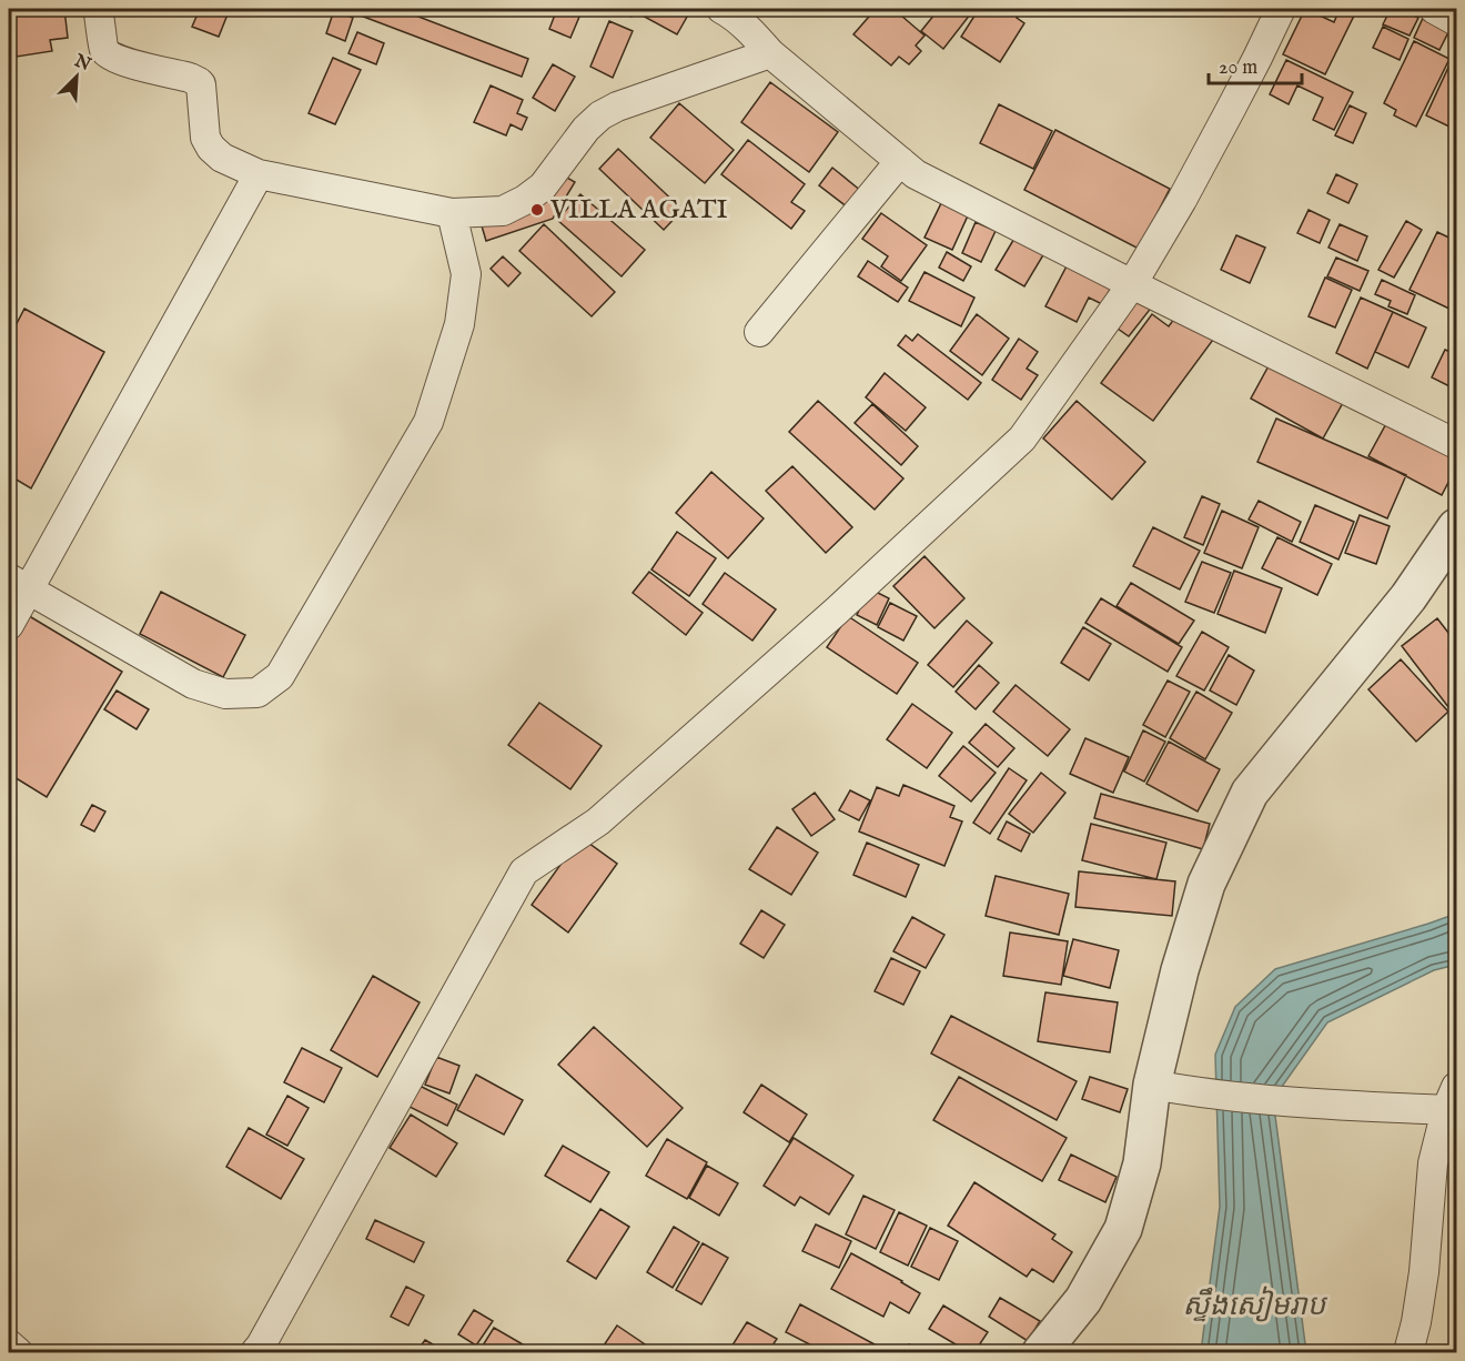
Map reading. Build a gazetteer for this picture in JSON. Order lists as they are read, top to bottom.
{
  "water": ["ស្ទឹងសៀមរាប"],
  "places": ["VILLA AGATI"],
  "scale_bar": "20 m",
  "north": "top right"
}
